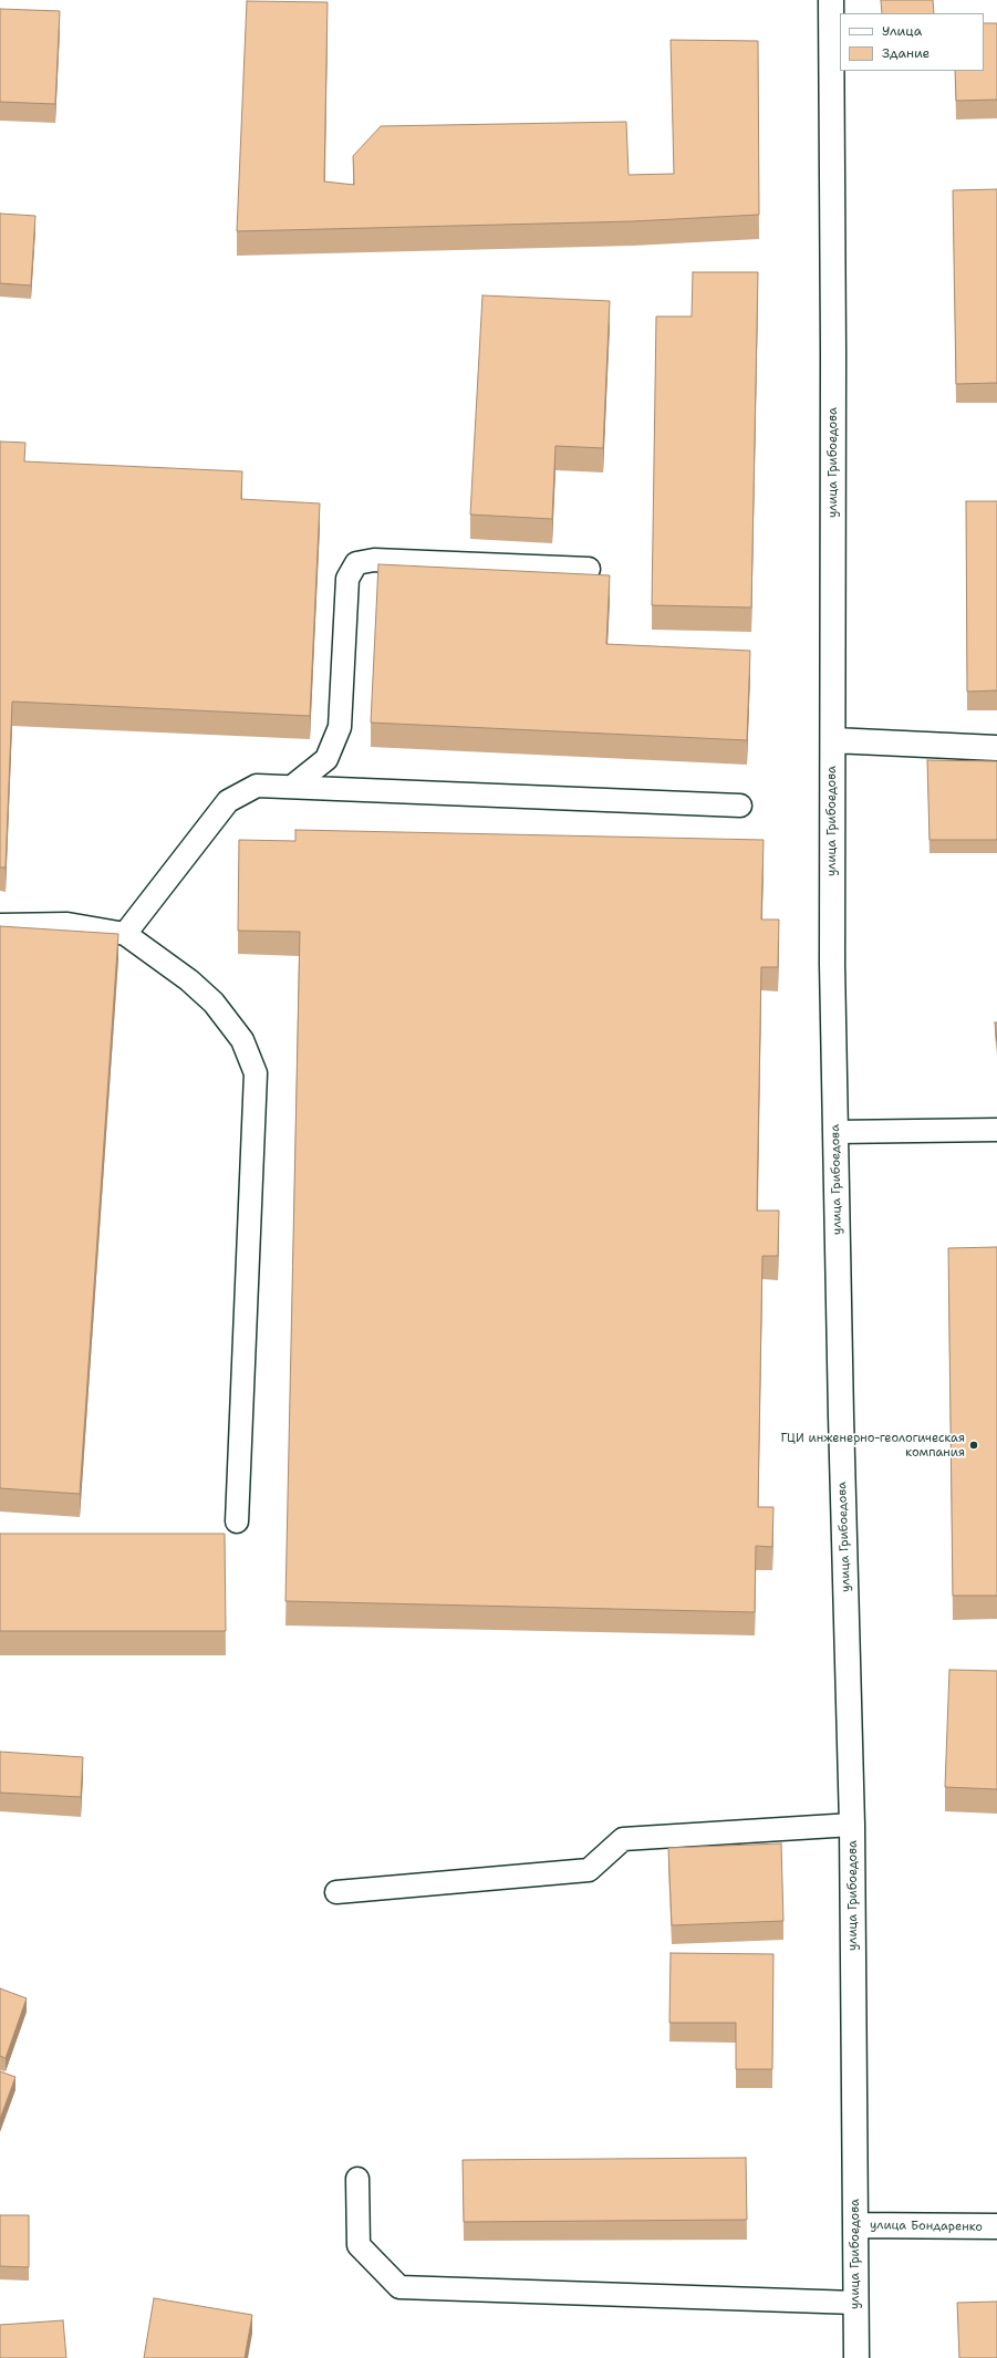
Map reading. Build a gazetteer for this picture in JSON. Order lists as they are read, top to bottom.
{
  "streets": {
    "street": ["улица Грибоедова", "улица Бондаренко"]
  },
  "crossings": [
    ["улица Грибоедова", "улица Бондаренко"]
  ],
  "places": ["ГЦИ инженерно-геологическая компания"],
  "legend": ["Улица", "Здание"]
}
